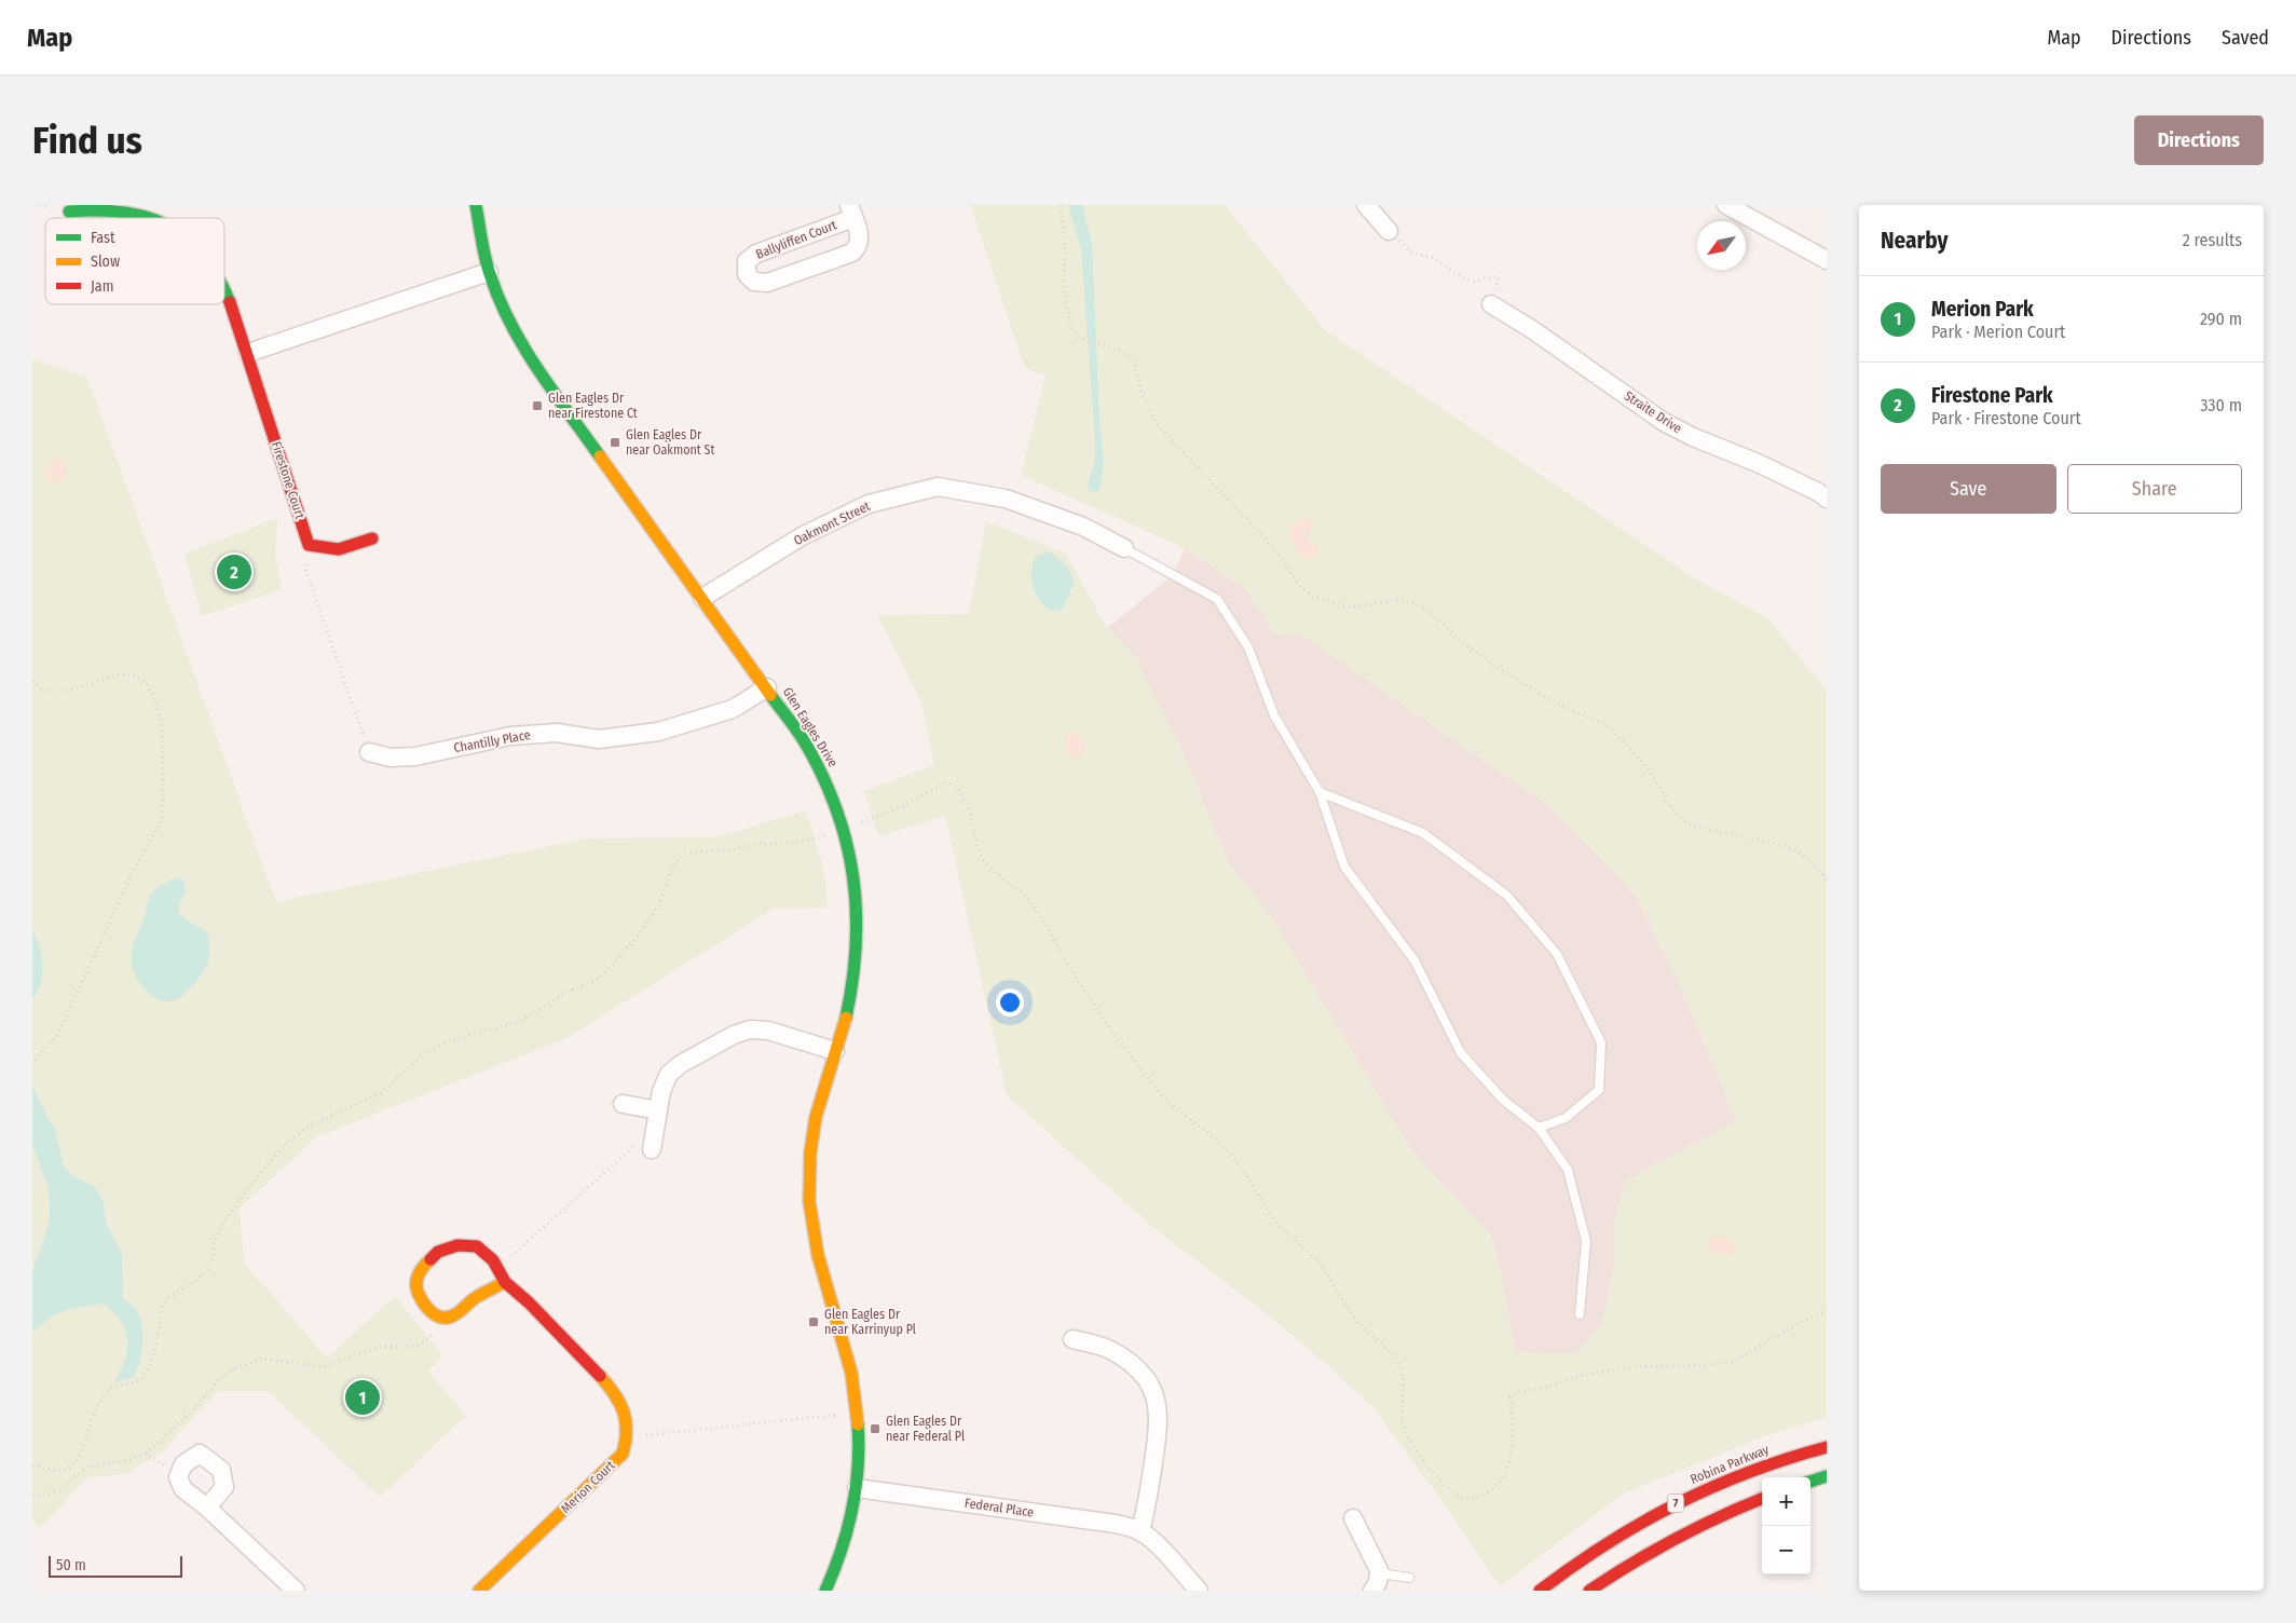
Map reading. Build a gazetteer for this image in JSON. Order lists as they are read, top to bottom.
{
  "streets": {
    "street": [
      "Ballyliffen Court",
      "Straite Drive",
      "Firestone Court",
      "Oakmont Street",
      "Glen Eagles Drive",
      "Chantilly Place",
      "Robina Parkway",
      "Merion Court",
      "7",
      "Federal Place"
    ]
  },
  "crossings": [
    ["Oakmont Street", "Glen Eagles Drive"],
    ["Glen Eagles Drive", "Chantilly Place"],
    ["Glen Eagles Drive", "Federal Place"]
  ],
  "places": {
    "transit": [
      "Glen Eagles Dr near Firestone Ct",
      "Glen Eagles Dr near Oakmont St",
      "Glen Eagles Dr near Karrinyup Pl",
      "Glen Eagles Dr near Federal Pl"
    ]
  },
  "legend": ["Fast", "Slow", "Jam"],
  "scale_bar": "50 m",
  "north": "bottom left",
  "page": {
    "header": "Map",
    "nav": ["Map", "Directions", "Saved"],
    "buttons": [
      "Directions",
      ["Save", "Share"]
    ],
    "title": "Find us",
    "heading": ["Nearby", "2 results"],
    "list": [
      {
        "mark": "1",
        "name": "Merion Park",
        "note": "Park · Merion Court",
        "value": "290 m"
      },
      {
        "mark": "2",
        "name": "Firestone Park",
        "note": "Park · Firestone Court",
        "value": "330 m"
      }
    ],
    "pins": ["2", "1"],
    "map_buttons": ["+", "−"],
    "scale": "50 m"
  }
}
